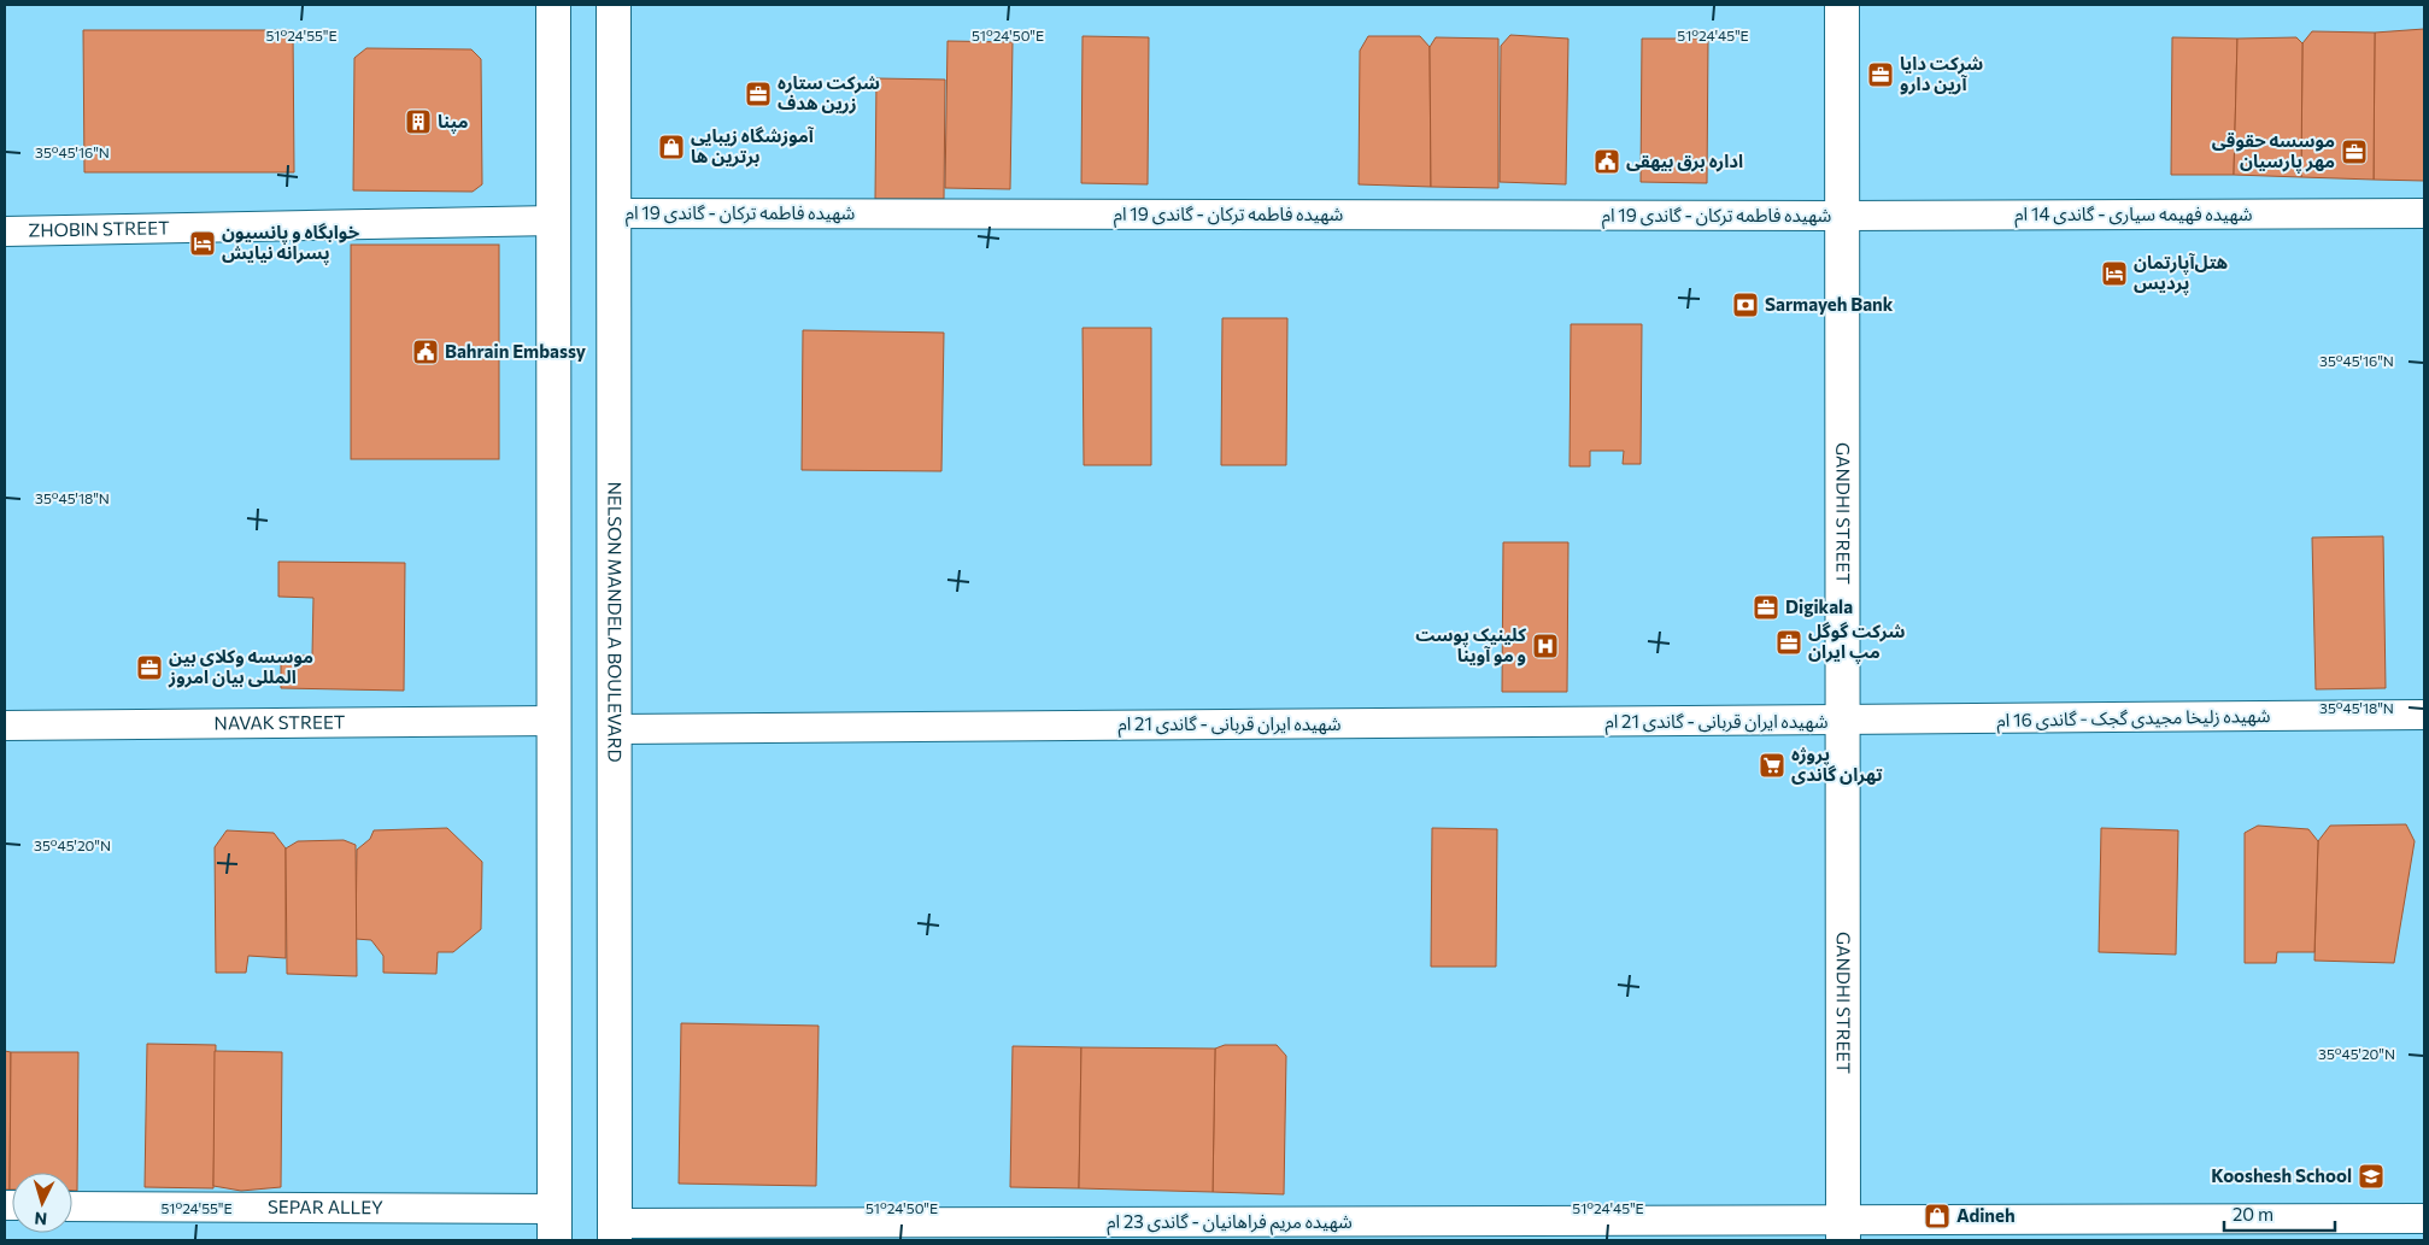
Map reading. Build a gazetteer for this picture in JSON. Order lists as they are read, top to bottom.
{
  "streets": {
    "main road": ["GANDHI STREET", "NELSON MANDELA BOULEVARD"],
    "street": [
      "شهیده فاطمه ترکان - گاندی 19 ام",
      "شهیده فهیمه سیاری - گاندی 14 ام",
      "ZHOBIN STREET",
      "شهیده زلیخا مجیدی گجک - گاندی 16 ام",
      "شهیده ایران قربانی - گاندی 21 ام",
      "NAVAK STREET",
      "SEPAR ALLEY",
      "شهیده مریم فراهانیان - گاندی 23 ام"
    ]
  },
  "crossings": [
    ["شهیده فاطمه ترکان - گاندی 19 ام", "شهیده فهیمه سیاری - گاندی 14 ام"],
    ["شهیده فاطمه ترکان - گاندی 19 ام", "GANDHI STREET"],
    ["شهیده فاطمه ترکان - گاندی 19 ام", "NELSON MANDELA BOULEVARD"],
    ["شهیده فهیمه سیاری - گاندی 14 ام", "GANDHI STREET"],
    ["GANDHI STREET", "شهیده زلیخا مجیدی گجک - گاندی 16 ام"],
    ["GANDHI STREET", "شهیده ایران قربانی - گاندی 21 ام"],
    ["GANDHI STREET", "شهیده مریم فراهانیان - گاندی 23 ام"],
    ["NELSON MANDELA BOULEVARD", "شهیده ایران قربانی - گاندی 21 ام"],
    ["NELSON MANDELA BOULEVARD", "شهیده مریم فراهانیان - گاندی 23 ام"],
    ["شهیده زلیخا مجیدی گجک - گاندی 16 ام", "شهیده ایران قربانی - گاندی 21 ام"]
  ],
  "places": {
    "office": [
      "شرکت دایا آرین دارو",
      "شرکت ستاره زرین هدف",
      "موسسه حقوقی مهر پارسیان",
      "Digikala",
      "شرکت گوگل مپ ایران",
      "موسسه وکلای بین المللی بیان امروز"
    ],
    "building": ["مپنا"],
    "shop": ["آموزشگاه زیبایی برترین ها", "Adineh"],
    "public building": ["اداره برق بیهقی", "Bahrain Embassy"],
    "hotel": ["خوابگاه و پانسیون پسرانه نیایش", "هتل‌آپارتمان پردیس"],
    "bank": ["Sarmayeh Bank"],
    "hospital": ["کلینیک پوست و مو آوینا"],
    "supermarket": ["پروژه تهران گاندی"],
    "school or university": ["Kooshesh School"]
  },
  "scale_bar": "20 m",
  "north": "bottom",
  "coordinates": [
    "51°24'55\"E",
    "51°24'50\"E",
    "51°24'45\"E",
    "35°45'16\"N",
    "35°45'18\"N",
    "35°45'20\"N"
  ]
}
